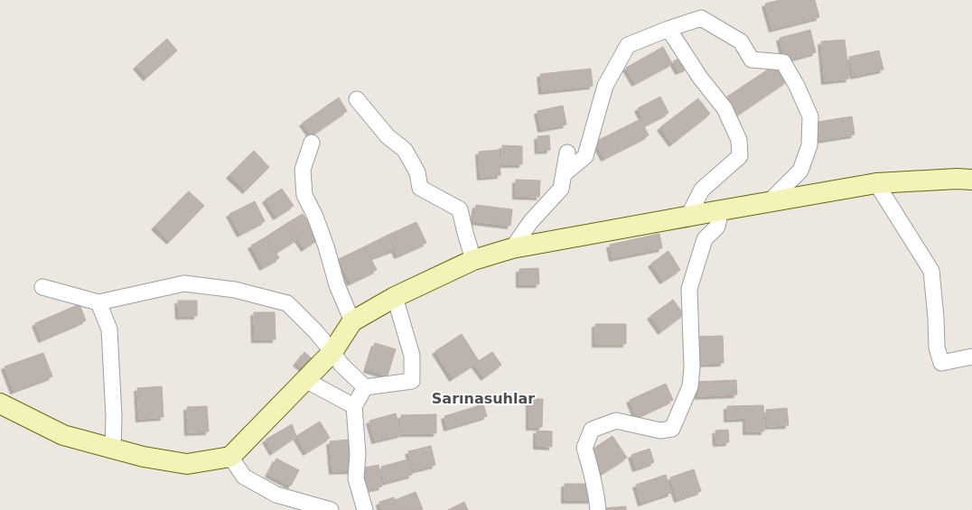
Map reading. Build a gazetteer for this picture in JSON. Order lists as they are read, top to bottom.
{
  "districts": ["Sarınasuhlar"]
}
